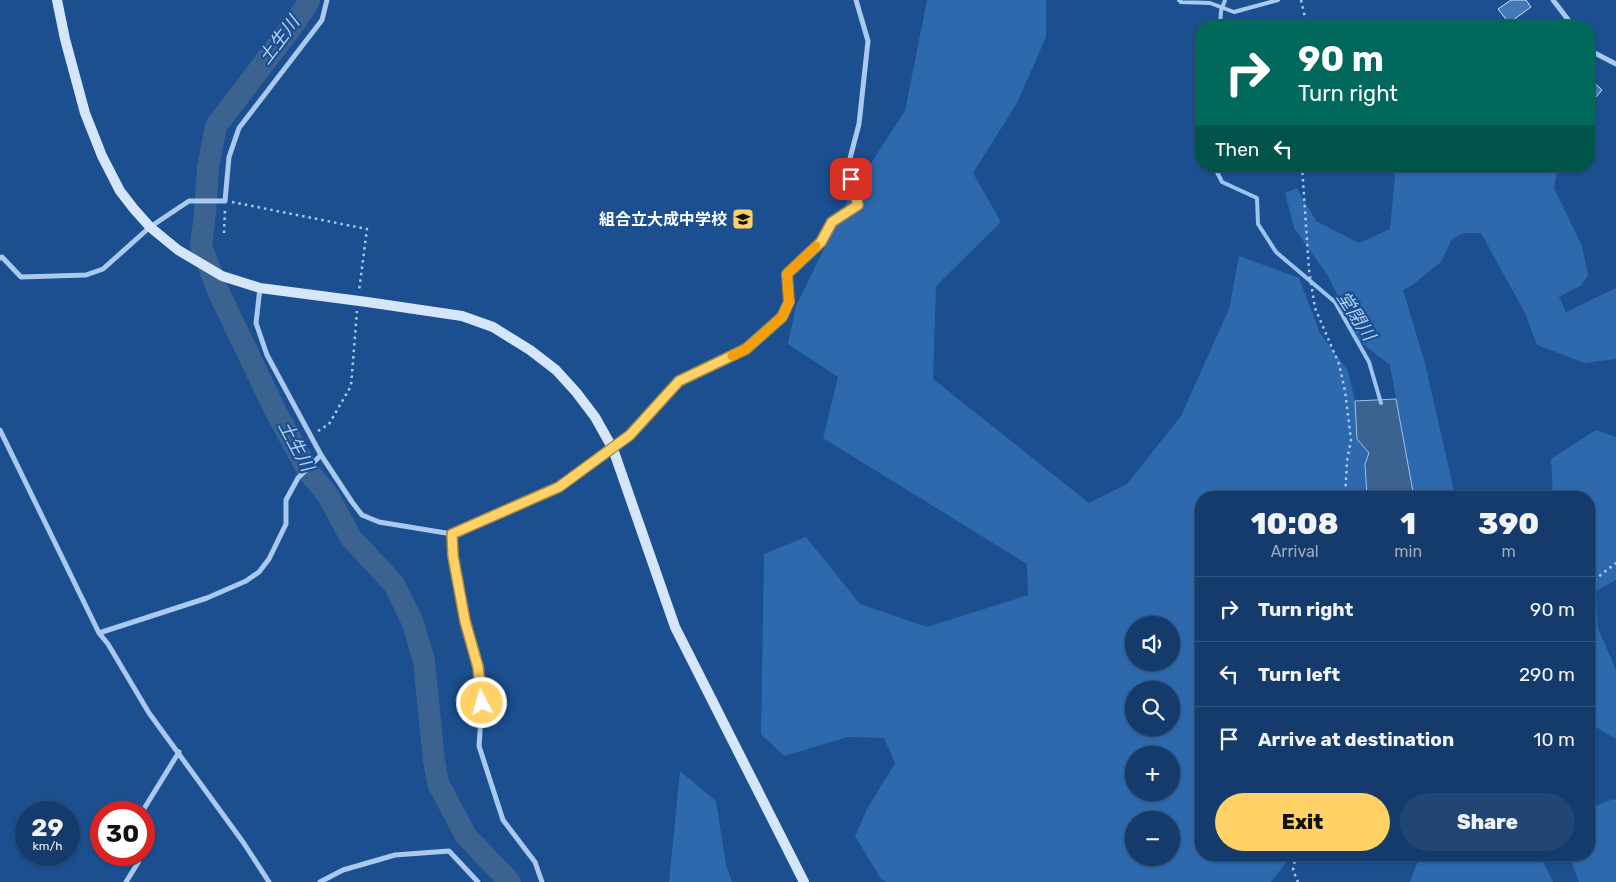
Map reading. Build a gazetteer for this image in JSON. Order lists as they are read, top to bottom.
{
  "water": ["土生川", "堂閉川"],
  "places": {
    "school or university": ["組合立大成中学校"]
  },
  "page": {
    "turn": ["90 m", "Turn right"],
    "then": "Then",
    "eta": [
      "10:08",
      "Arrival",
      "1",
      "min",
      "390",
      "m"
    ],
    "list": [
      {
        "name": "Turn right",
        "value": "90 m"
      },
      {
        "name": "Turn left",
        "value": "290 m"
      },
      {
        "name": "Arrive at destination",
        "value": "10 m"
      }
    ],
    "map_buttons": ["+", "−"],
    "buttons": ["Exit", "Share"],
    "speed": "29 km/h",
    "limit": "30"
  }
}
